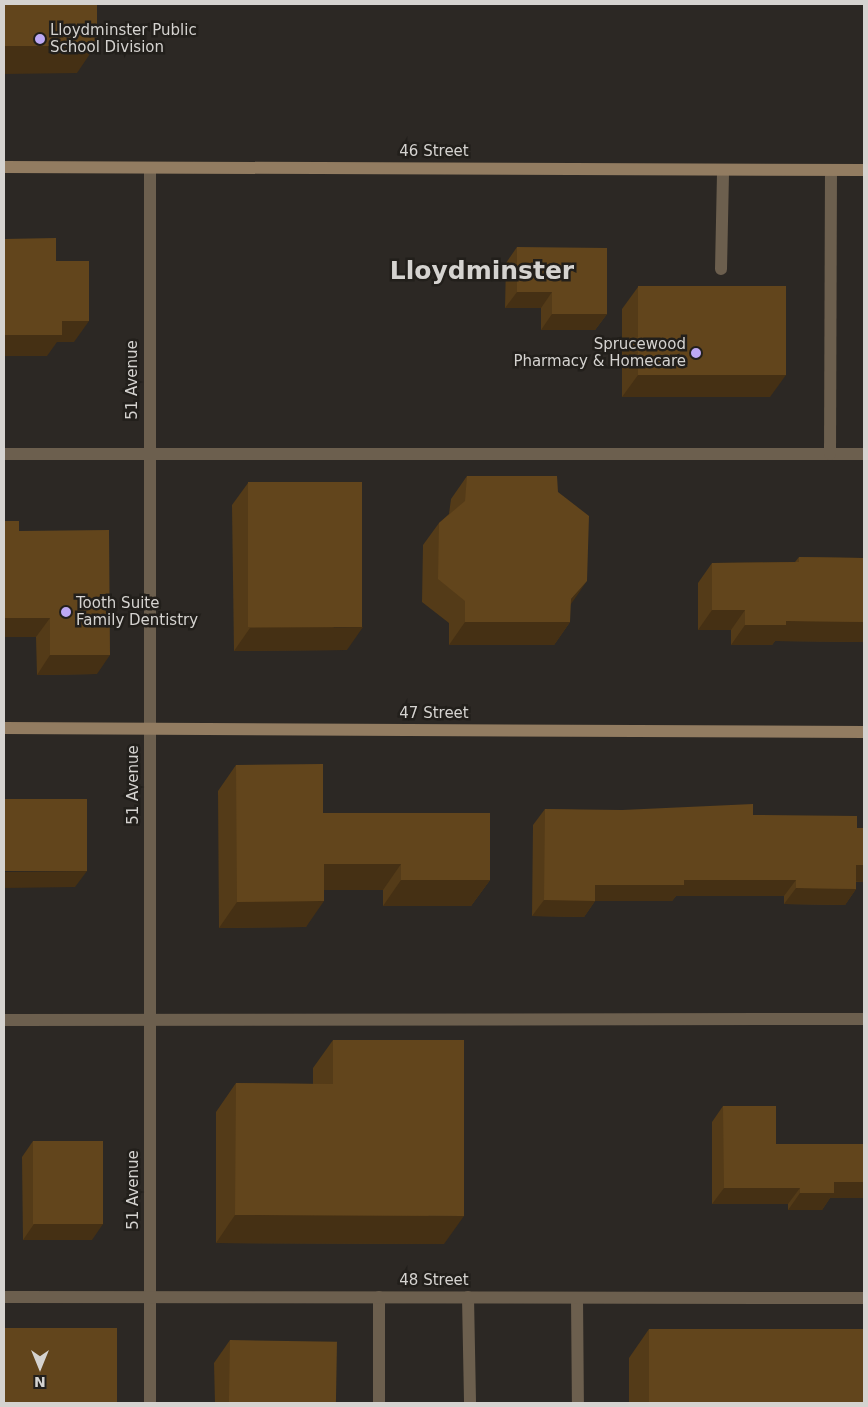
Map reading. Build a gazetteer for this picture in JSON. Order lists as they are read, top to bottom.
{
  "streets": {
    "street": [
      "46 Street",
      "51 Avenue",
      "47 Street",
      "48 Street"
    ]
  },
  "crossings": [
    ["46 Street", "51 Avenue"],
    ["51 Avenue", "47 Street"],
    ["51 Avenue", "48 Street"]
  ],
  "districts": ["Lloydminster"],
  "places": ["Lloydminster Public School Division", "Sprucewood Pharmacy & Homecare", "Tooth Suite Family Dentistry"],
  "north": "bottom"
}
